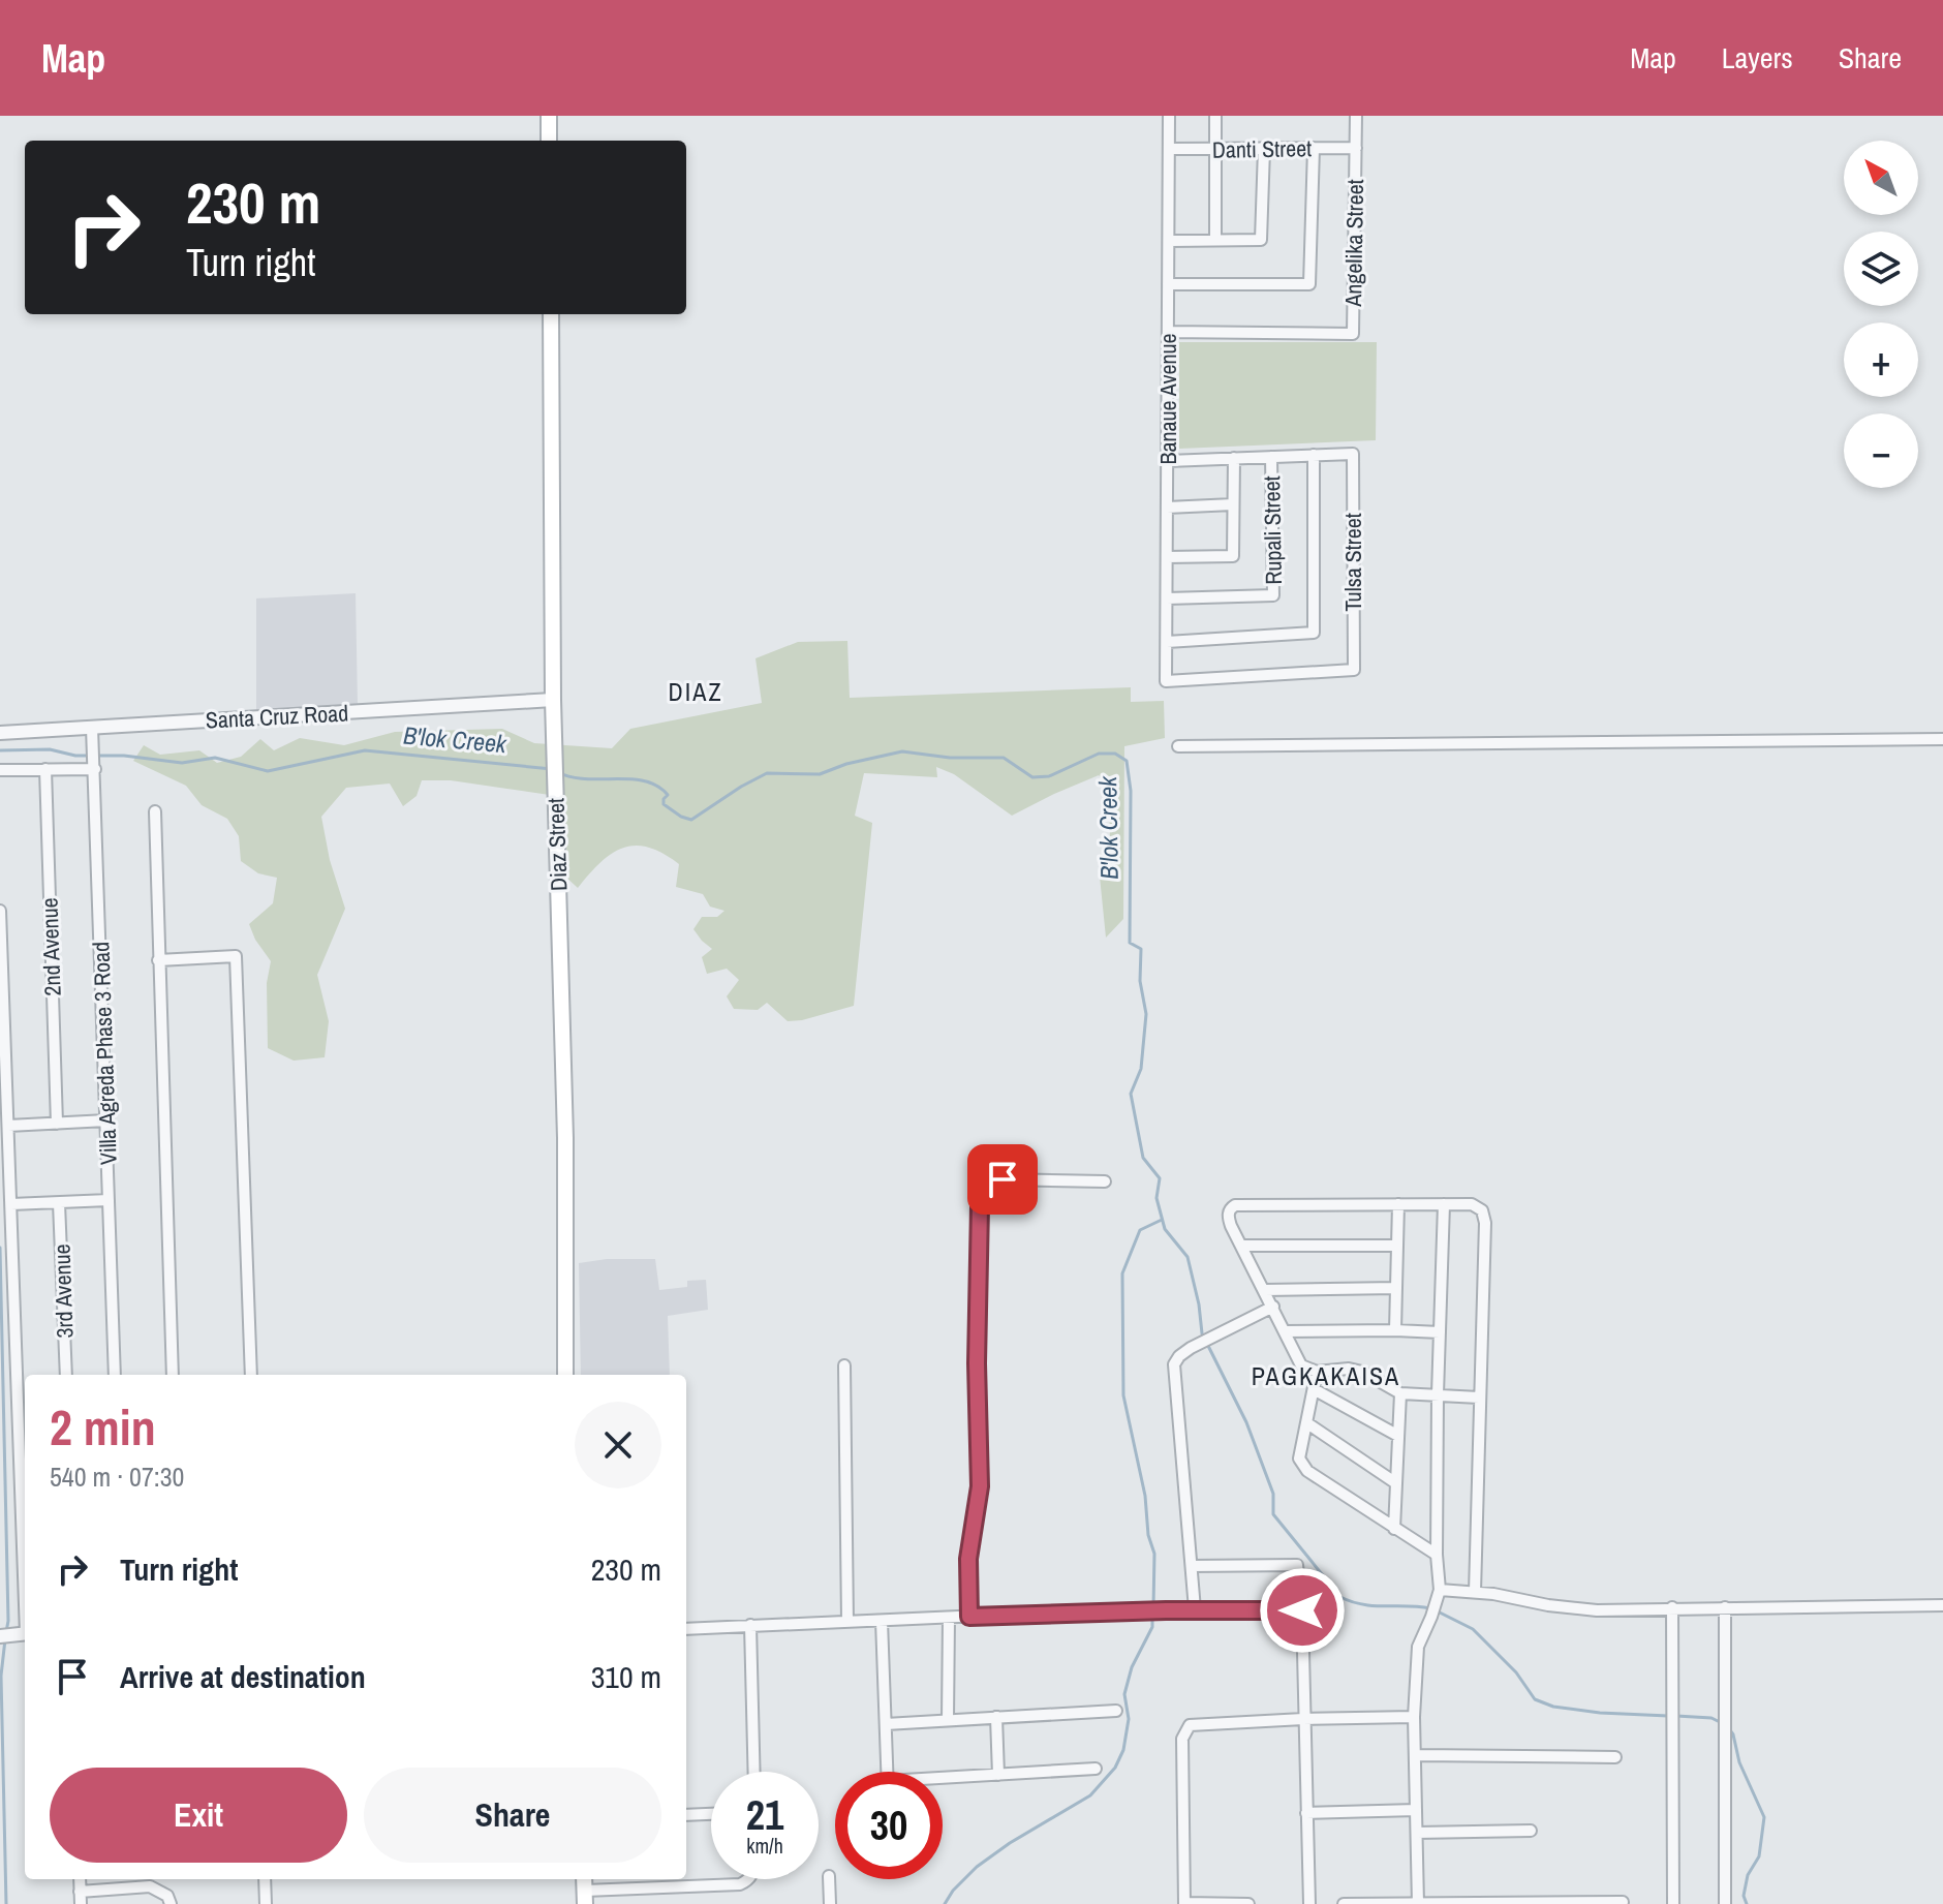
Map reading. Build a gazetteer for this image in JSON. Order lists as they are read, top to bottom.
{
  "streets": {
    "main road": ["Diaz Street"],
    "street": [
      "Danti Street",
      "Angelika Street",
      "Banaue Avenue",
      "Rupali Street",
      "Tulsa Street",
      "Santa Cruz Road",
      "2nd Avenue",
      "Villa Agreda Phase 3 Road",
      "3rd Avenue"
    ]
  },
  "crossings": [
    ["Danti Street", "Angelika Street"],
    ["Danti Street", "Banaue Avenue"],
    ["Angelika Street", "Banaue Avenue"],
    ["Banaue Avenue", "Rupali Street"],
    ["Banaue Avenue", "Tulsa Street"],
    ["Rupali Street", "Tulsa Street"],
    ["Santa Cruz Road", "Diaz Street"],
    ["Santa Cruz Road", "Villa Agreda Phase 3 Road"]
  ],
  "districts": ["DIAZ", "PAGKAKAISA"],
  "water": ["B'lok Creek"],
  "north": "top left",
  "page": {
    "header": "Map",
    "nav": ["Map", "Layers", "Share"],
    "map_buttons": ["+", "−"],
    "turn": ["230 m", "Turn right"],
    "heading": ["2 min", "540 m · 07:30"],
    "list": [
      {
        "name": "Turn right",
        "value": "230 m"
      },
      {
        "name": "Arrive at destination",
        "value": "310 m"
      }
    ],
    "buttons": ["Exit", "Share"],
    "speed": "21 km/h",
    "limit": "30"
  }
}
